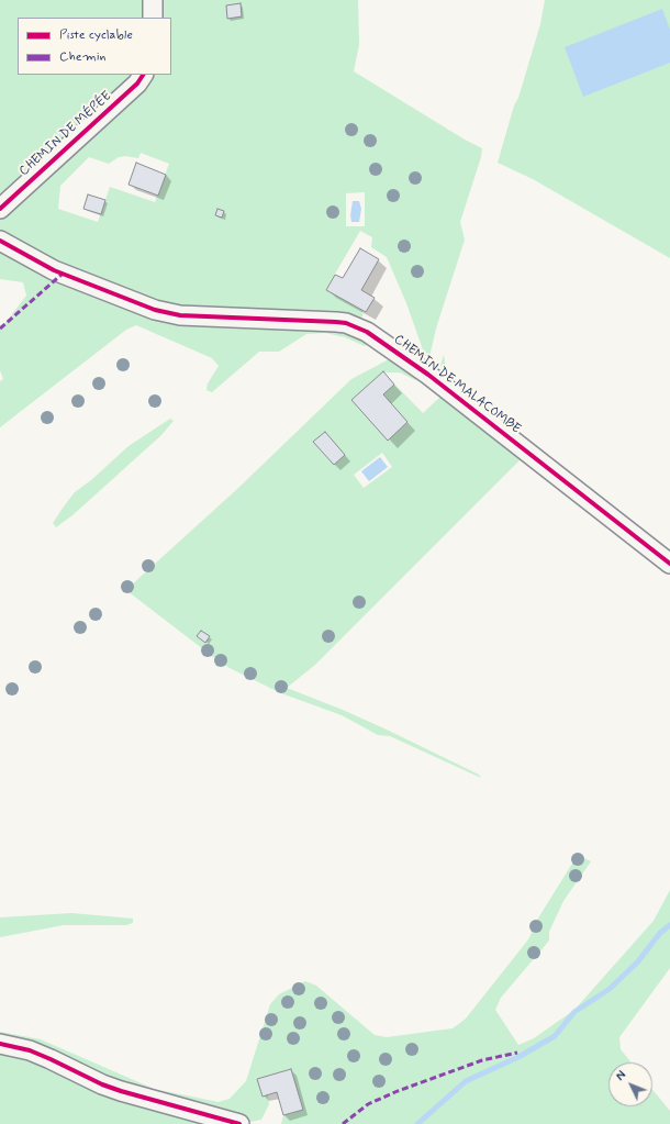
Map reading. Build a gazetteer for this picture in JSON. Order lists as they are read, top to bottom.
{
  "streets": {
    "street": ["CHEMIN DE MÉPÉE", "CHEMIN DE MALACOMBE"]
  },
  "legend": ["Piste cyclable", "Chemin"],
  "north": "top left"
}
